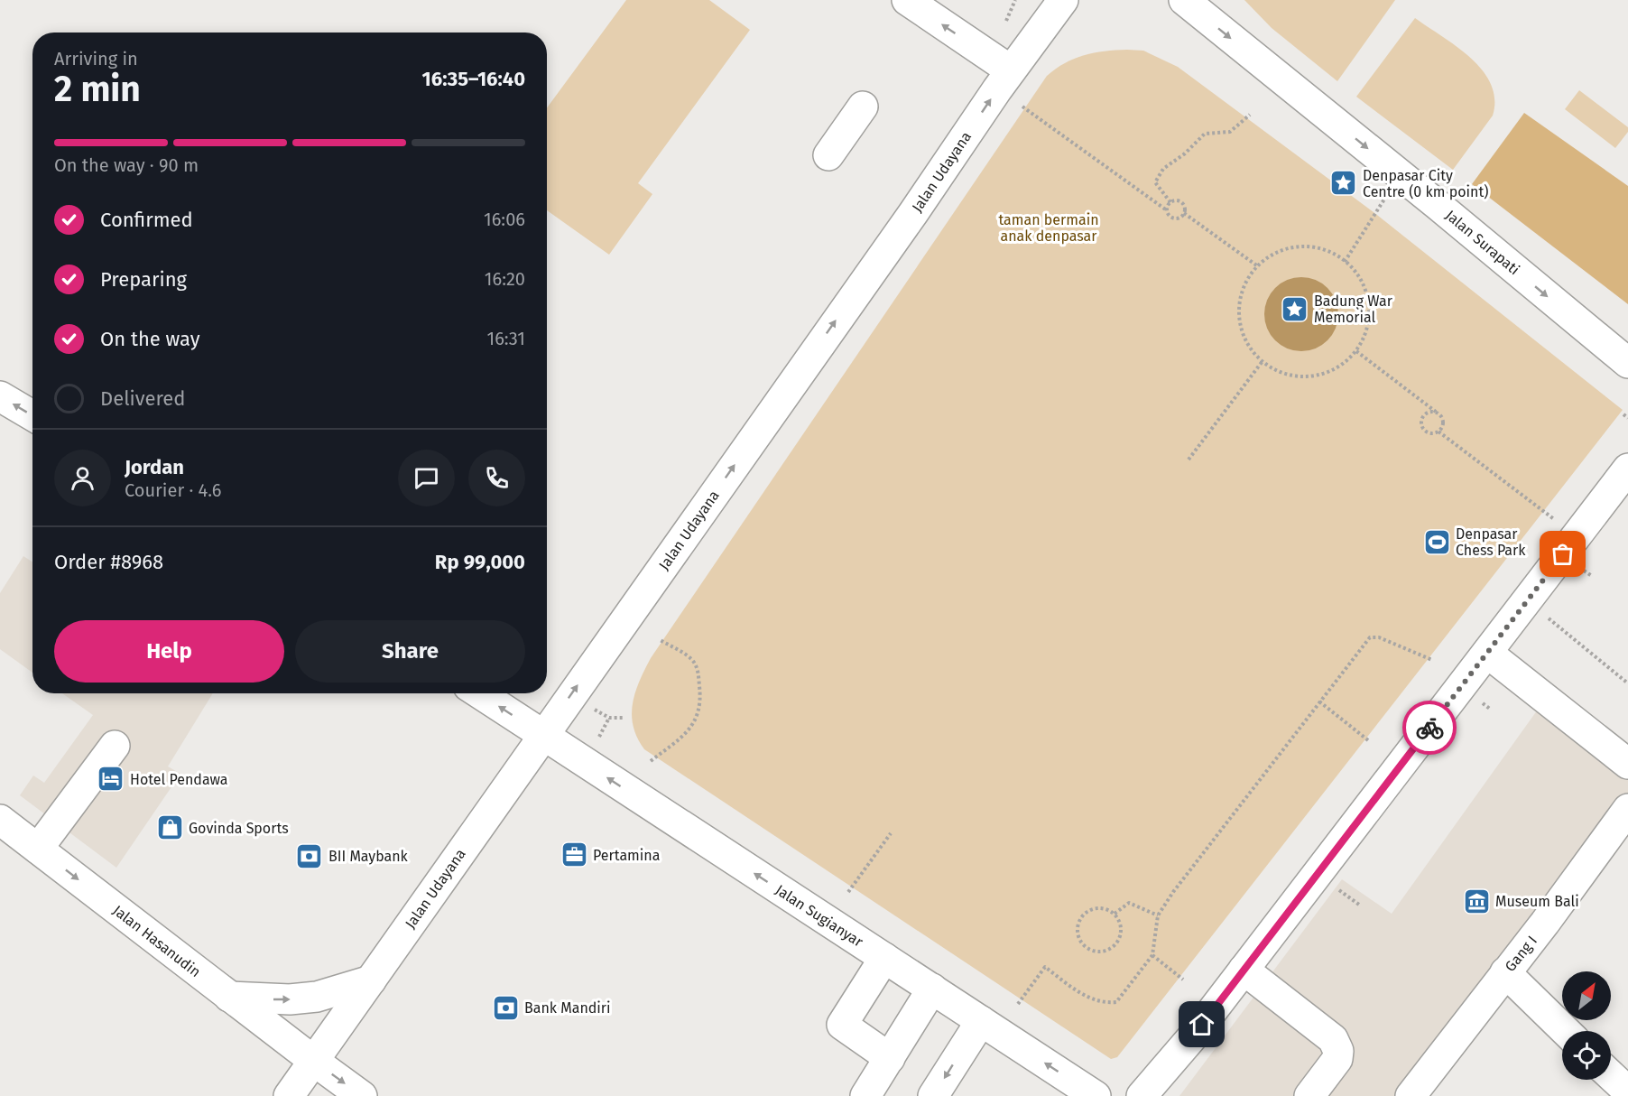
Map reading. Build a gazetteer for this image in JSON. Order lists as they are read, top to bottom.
{
  "streets": {
    "main road": [
      "Jalan Udayana",
      "Jalan Surapati",
      "Jalan Sugianyar",
      "Jalan Hasanudin",
      "Gang I"
    ]
  },
  "crossings": [
    ["Jalan Udayana", "Jalan Sugianyar"],
    ["Jalan Udayana", "Jalan Hasanudin"]
  ],
  "one_way": [
    "Jalan Udayana",
    "Jalan Surapati",
    "Jalan Sugianyar",
    "Jalan Hasanudin"
  ],
  "parks": ["taman bermain anak denpasar"],
  "places": {
    "place": ["Denpasar City Centre (0 km point)", "Badung War Memorial"],
    "sports": ["Denpasar Chess Park"],
    "hotel": ["Hotel Pendawa"],
    "shop": ["Govinda Sports"],
    "office": ["Pertamina"],
    "bank": ["BII Maybank", "Bank Mandiri"],
    "museum": ["Museum Bali"]
  },
  "north": "top right",
  "page": {
    "heading": ["2 min", "Arriving in", "16:35–16:40"],
    "panel": [
      "Jordan",
      "Courier · 4.6",
      "Order #8968",
      "Rp 99,000"
    ],
    "bar": "On the way · 90 m",
    "list": [
      ["Confirmed", "16:06"],
      ["Preparing", "16:20"],
      ["On the way", "16:31"],
      "Delivered"
    ],
    "buttons": ["Help", "Share"]
  }
}
